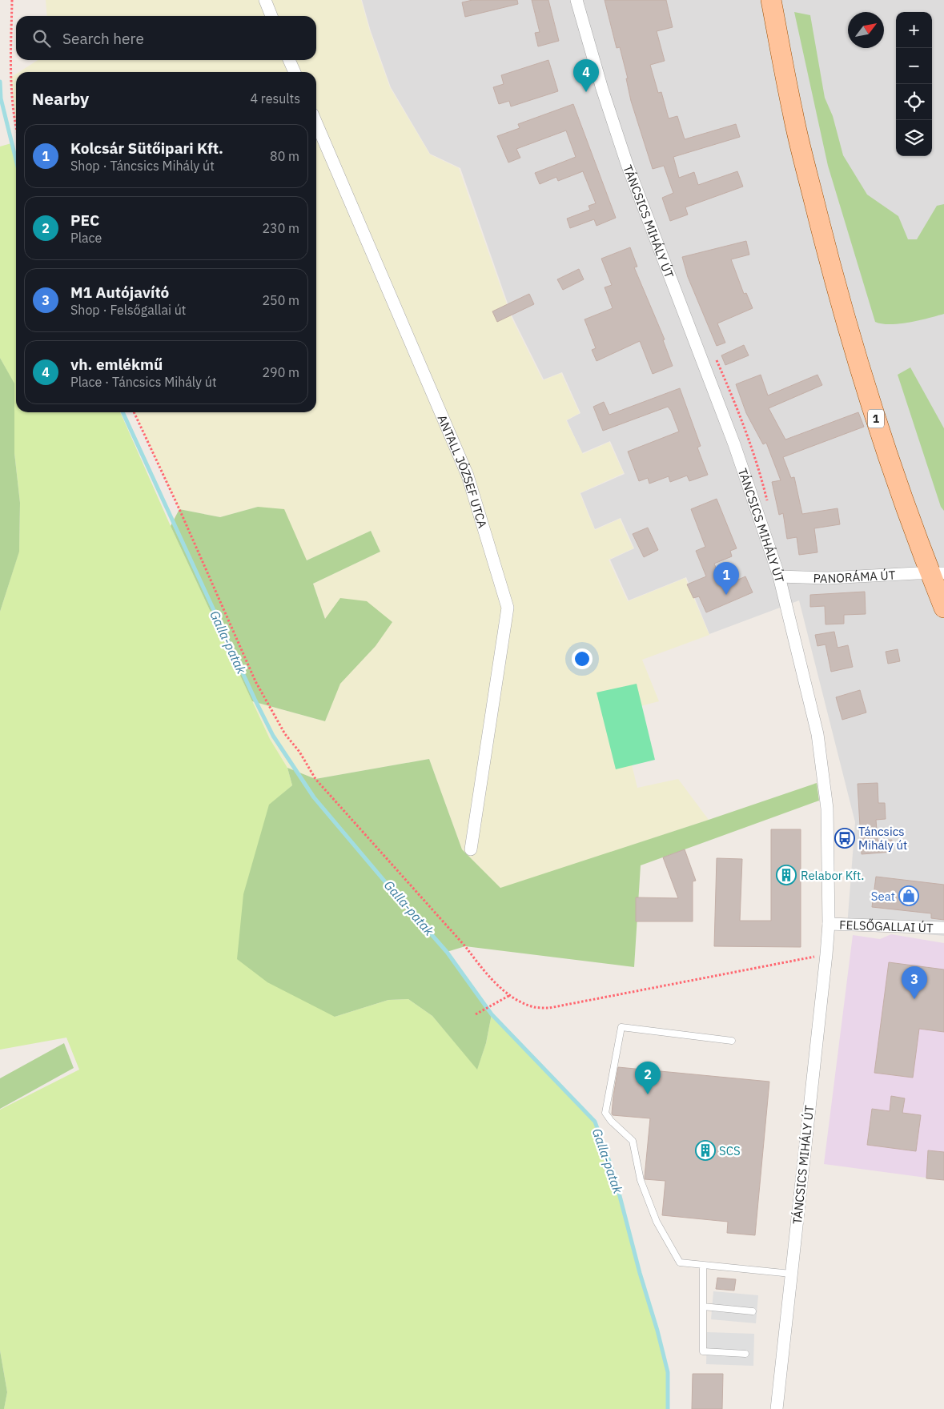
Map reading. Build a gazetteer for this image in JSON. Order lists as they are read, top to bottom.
{
  "streets": {
    "main road": ["1"],
    "street": [
      "TÁNCSICS MIHÁLY ÚT",
      "ANTALL JÓZSEF UTCA",
      "PANORÁMA ÚT",
      "FELSŐGALLAI ÚT"
    ]
  },
  "crossings": [
    ["TÁNCSICS MIHÁLY ÚT", "PANORÁMA ÚT"],
    ["TÁNCSICS MIHÁLY ÚT", "FELSŐGALLAI ÚT"],
    ["1", "PANORÁMA ÚT"]
  ],
  "water": ["Galla-patak"],
  "places": {
    "bus stop": ["Táncsics Mihály út"],
    "building": ["Relabor Kft.", "SCS"],
    "shop": ["Seat"]
  },
  "north": "top right",
  "page": {
    "map_buttons": ["+", "−"],
    "search": "Search here",
    "pins": [
      "4",
      "1",
      "3",
      "2"
    ],
    "heading": ["Nearby", "4 results"],
    "list": [
      {
        "mark": "1",
        "name": "Kolcsár Sütőipari Kft.",
        "note": "Shop · Táncsics Mihály út",
        "value": "80 m"
      },
      {
        "mark": "2",
        "name": "PEC",
        "note": "Place",
        "value": "230 m"
      },
      {
        "mark": "3",
        "name": "M1 Autójavító",
        "note": "Shop · Felsőgallai út",
        "value": "250 m"
      },
      {
        "mark": "4",
        "name": "vh. emlékmű",
        "note": "Place · Táncsics Mihály út",
        "value": "290 m"
      }
    ]
  }
}
